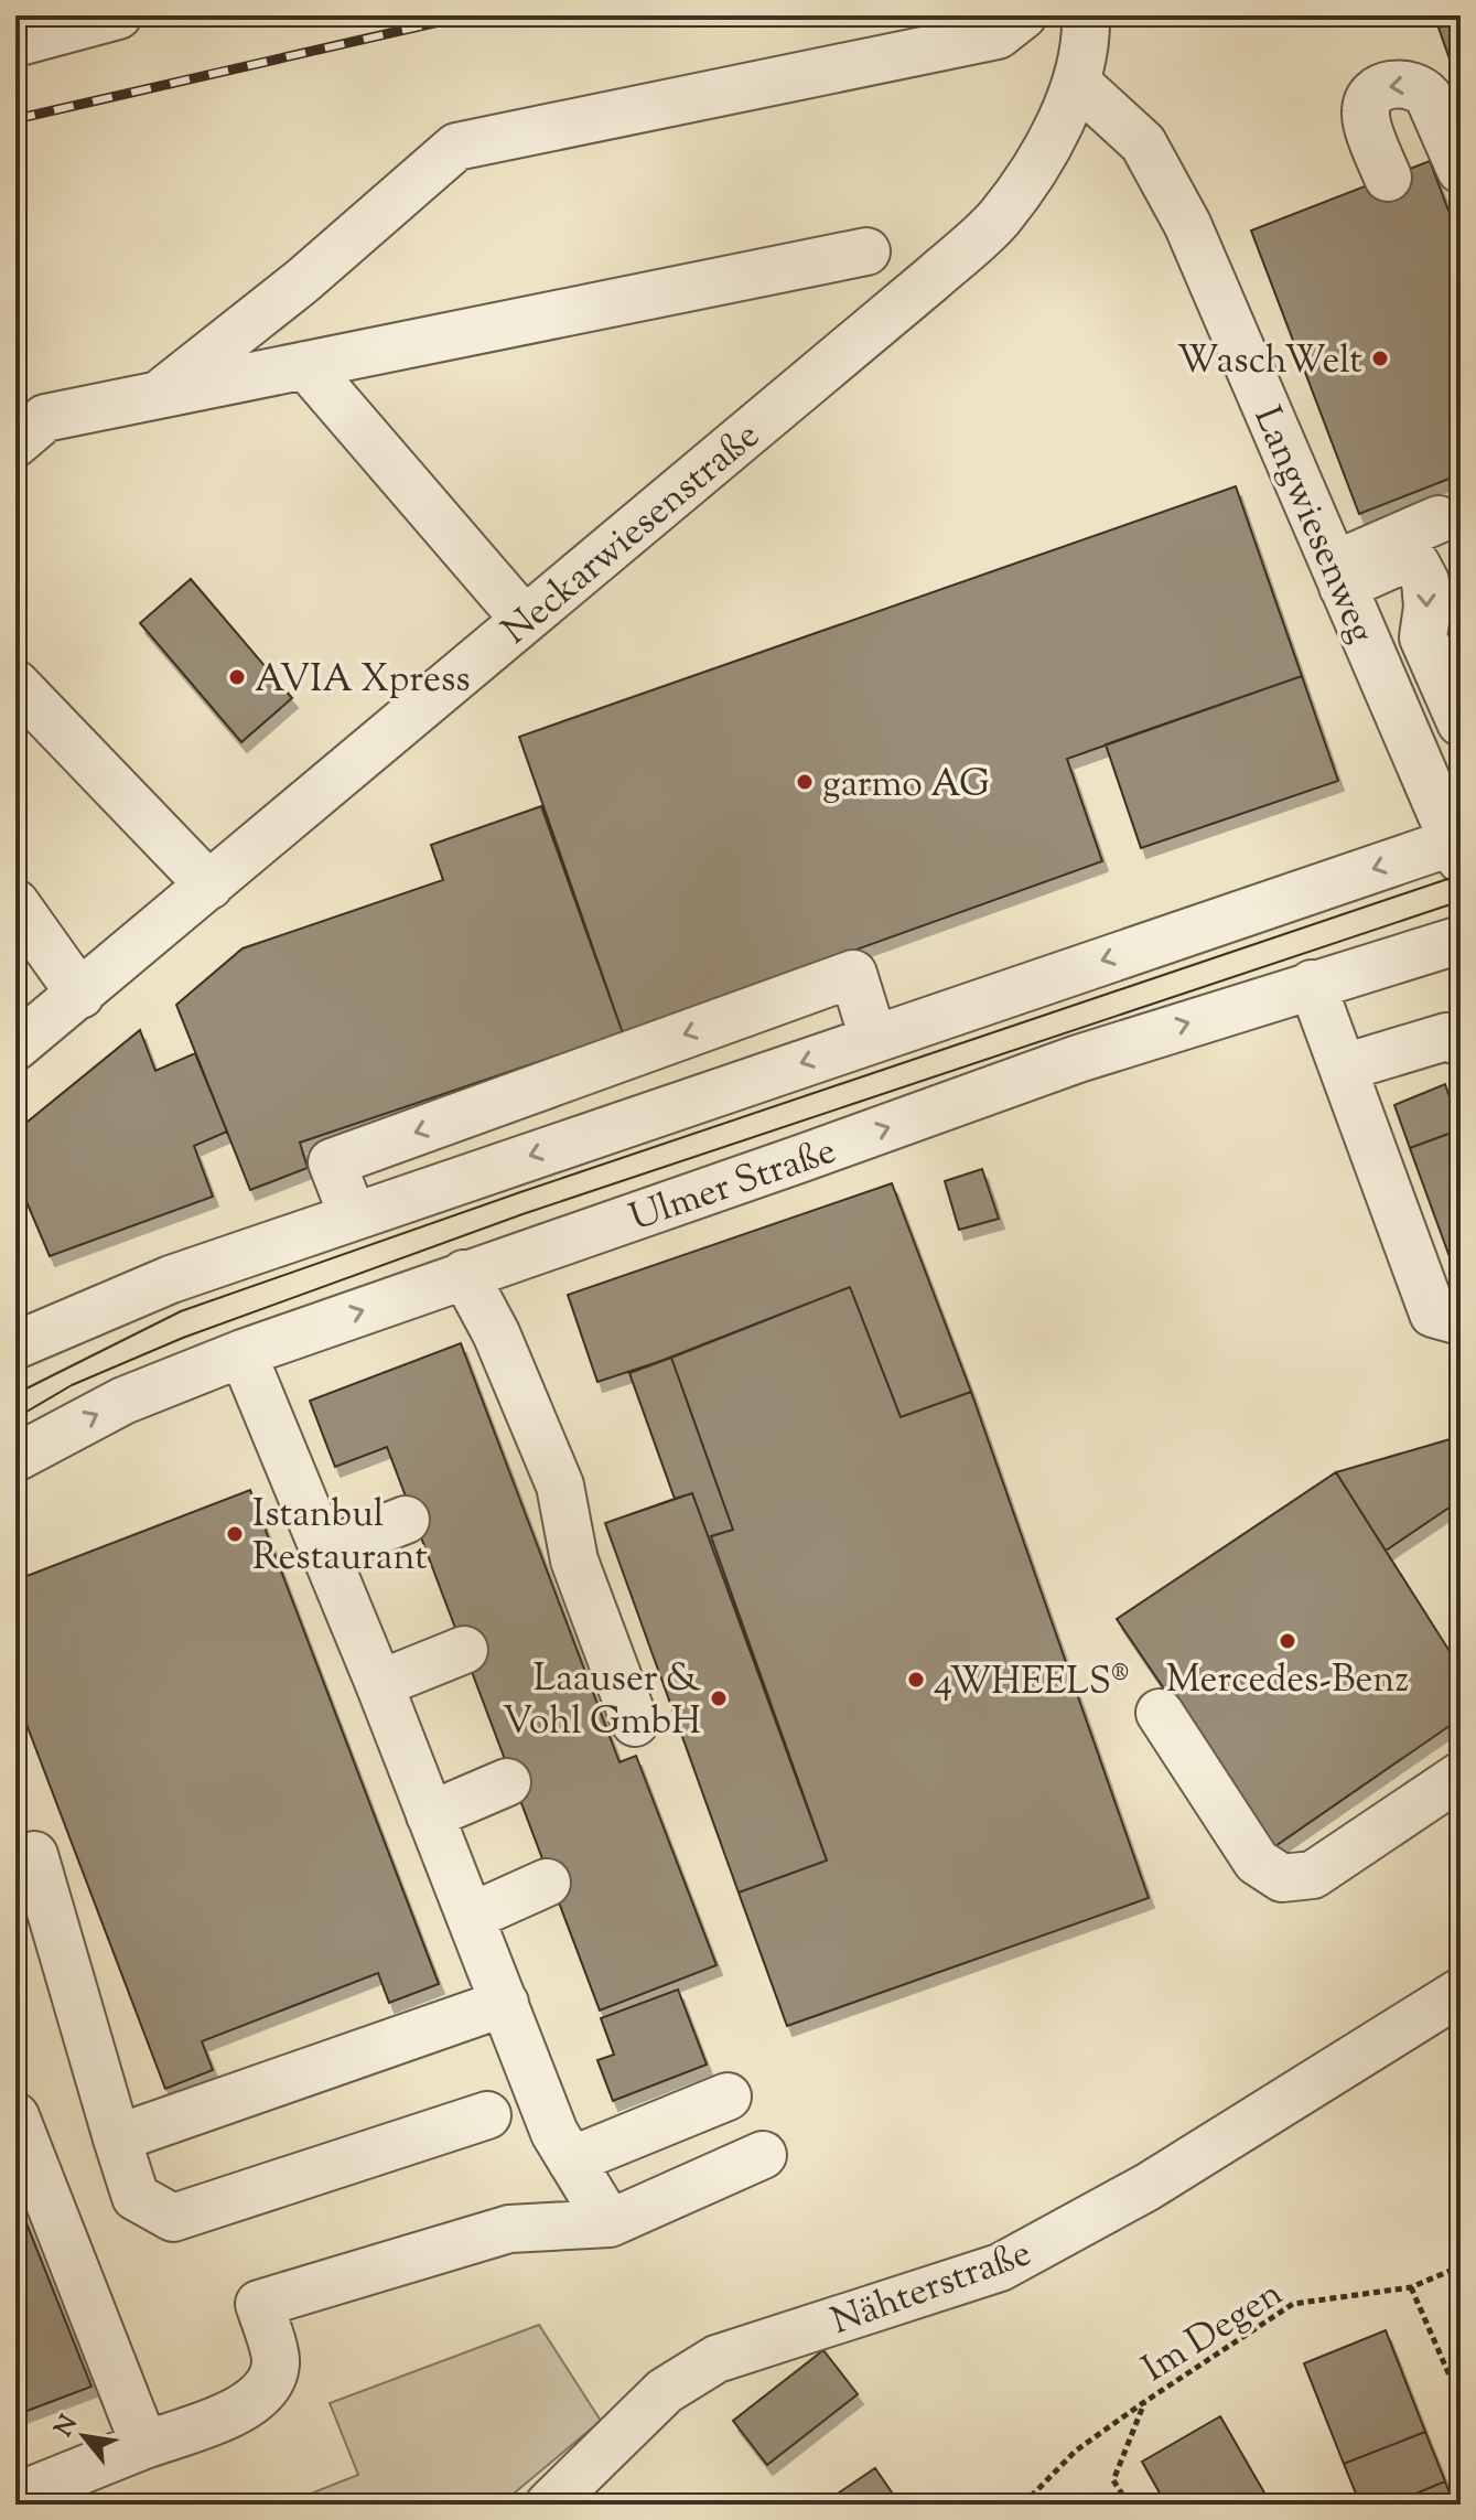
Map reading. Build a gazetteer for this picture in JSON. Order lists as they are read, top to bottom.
{
  "streets": {
    "street": [
      "Langwiesenweg",
      "Neckarwiesenstraße",
      "Ulmer Straße",
      "Nähterstraße"
    ],
    "path": ["Im Degen"]
  },
  "crossings": [
    ["Langwiesenweg", "Neckarwiesenstraße"]
  ],
  "places": [
    "WaschWelt",
    "AVIA Xpress",
    "garmo AG",
    "Istanbul Restaurant",
    "Mercedes-Benz",
    "4WHEELS®",
    "Laauser & Vohl GmbH"
  ],
  "north": "top left"
}
